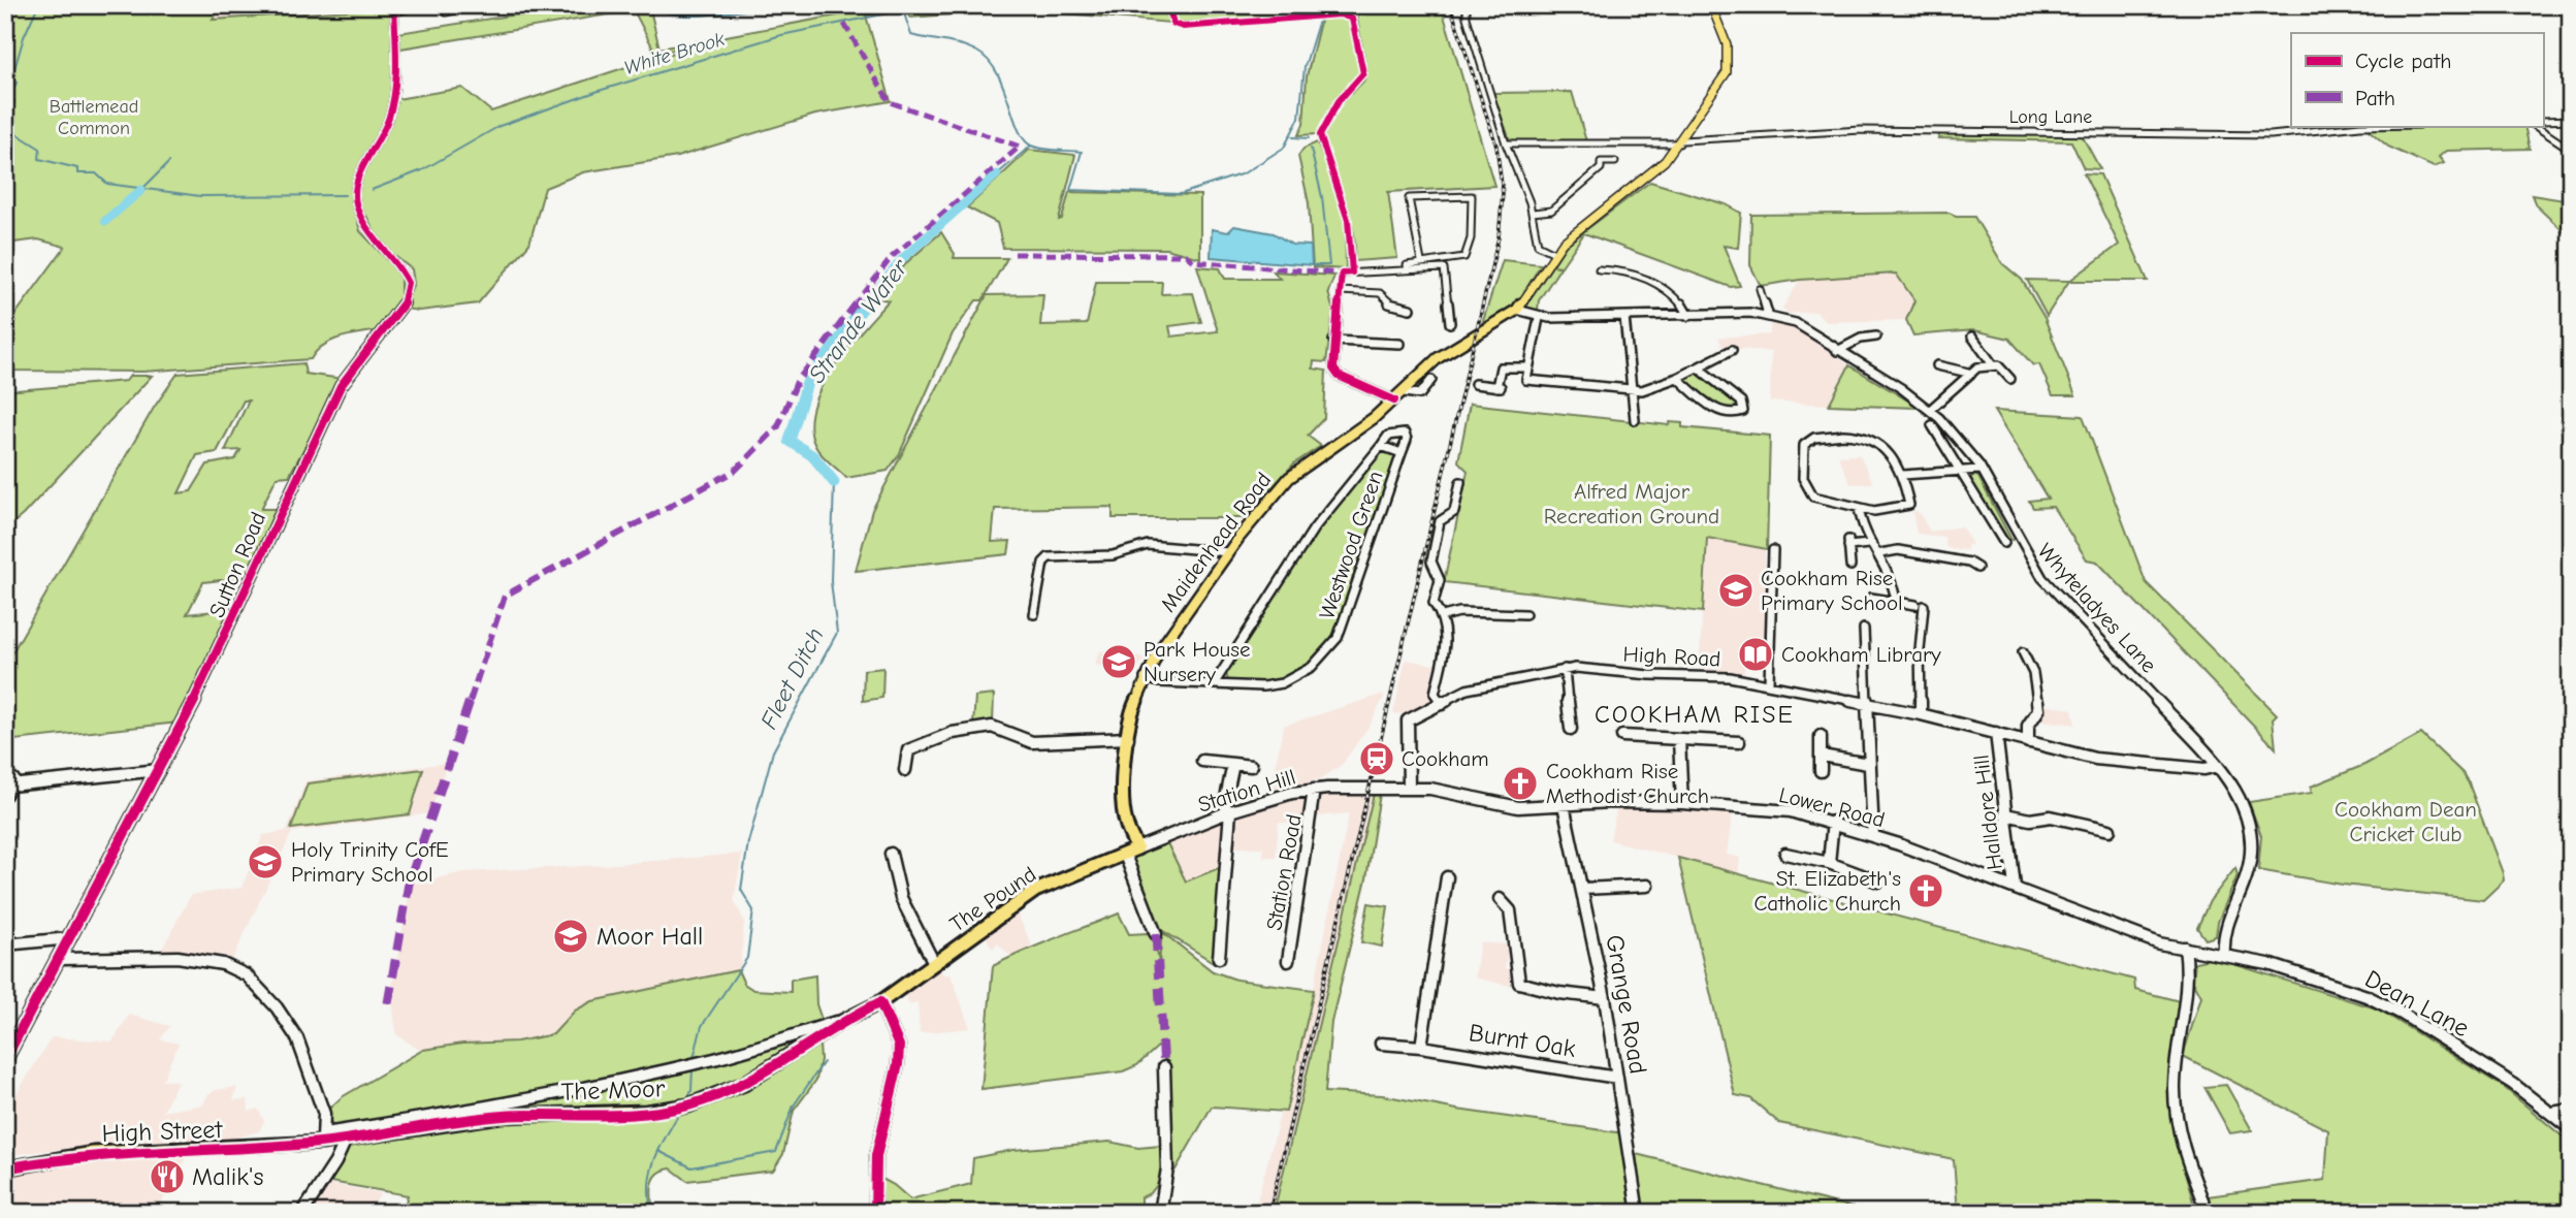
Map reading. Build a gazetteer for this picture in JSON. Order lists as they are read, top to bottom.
{
  "streets": {
    "main road": [
      "Maidenhead Road",
      "Sutton Road",
      "The Pound",
      "The Moor",
      "High Street"
    ],
    "street": [
      "Long Lane",
      "Westwood Green",
      "Whyteladyes Lane",
      "High Road",
      "Station Hill",
      "Lower Road",
      "Halldore Hill",
      "Station Road",
      "Dean Lane",
      "Grange Road",
      "Burnt Oak"
    ]
  },
  "crossings": [
    ["Long Lane", "Maidenhead Road"],
    ["Maidenhead Road", "Westwood Green"],
    ["Maidenhead Road", "Whyteladyes Lane"],
    ["Maidenhead Road", "Station Hill"],
    ["Maidenhead Road", "The Pound"],
    ["Whyteladyes Lane", "High Road"],
    ["Whyteladyes Lane", "Lower Road"],
    ["Whyteladyes Lane", "Dean Lane"],
    ["High Road", "Lower Road"],
    ["High Road", "Halldore Hill"],
    ["Station Hill", "Lower Road"],
    ["Station Hill", "Station Road"],
    ["Station Hill", "The Pound"],
    ["Lower Road", "Halldore Hill"],
    ["Lower Road", "Dean Lane"],
    ["Lower Road", "Grange Road"],
    ["The Pound", "The Moor"],
    ["Grange Road", "Burnt Oak"],
    ["The Moor", "High Street"]
  ],
  "districts": ["COOKHAM RISE"],
  "water": ["White Brook", "Strande Water", "Fleet Ditch"],
  "parks": ["Battlemead Common", "Alfred Major Recreation Ground", "Cookham Dean Cricket Club"],
  "places": {
    "school or university": [
      "Cookham Rise Primary School",
      "Park House Nursery",
      "Holy Trinity CofE Primary School",
      "Moor Hall"
    ],
    "library": ["Cookham Library"],
    "station": ["Cookham"],
    "church": ["Cookham Rise Methodist Church", "St. Elizabeth's Catholic Church"],
    "restaurant": ["Malik's"]
  },
  "legend": ["Cycle path", "Path"]
}
